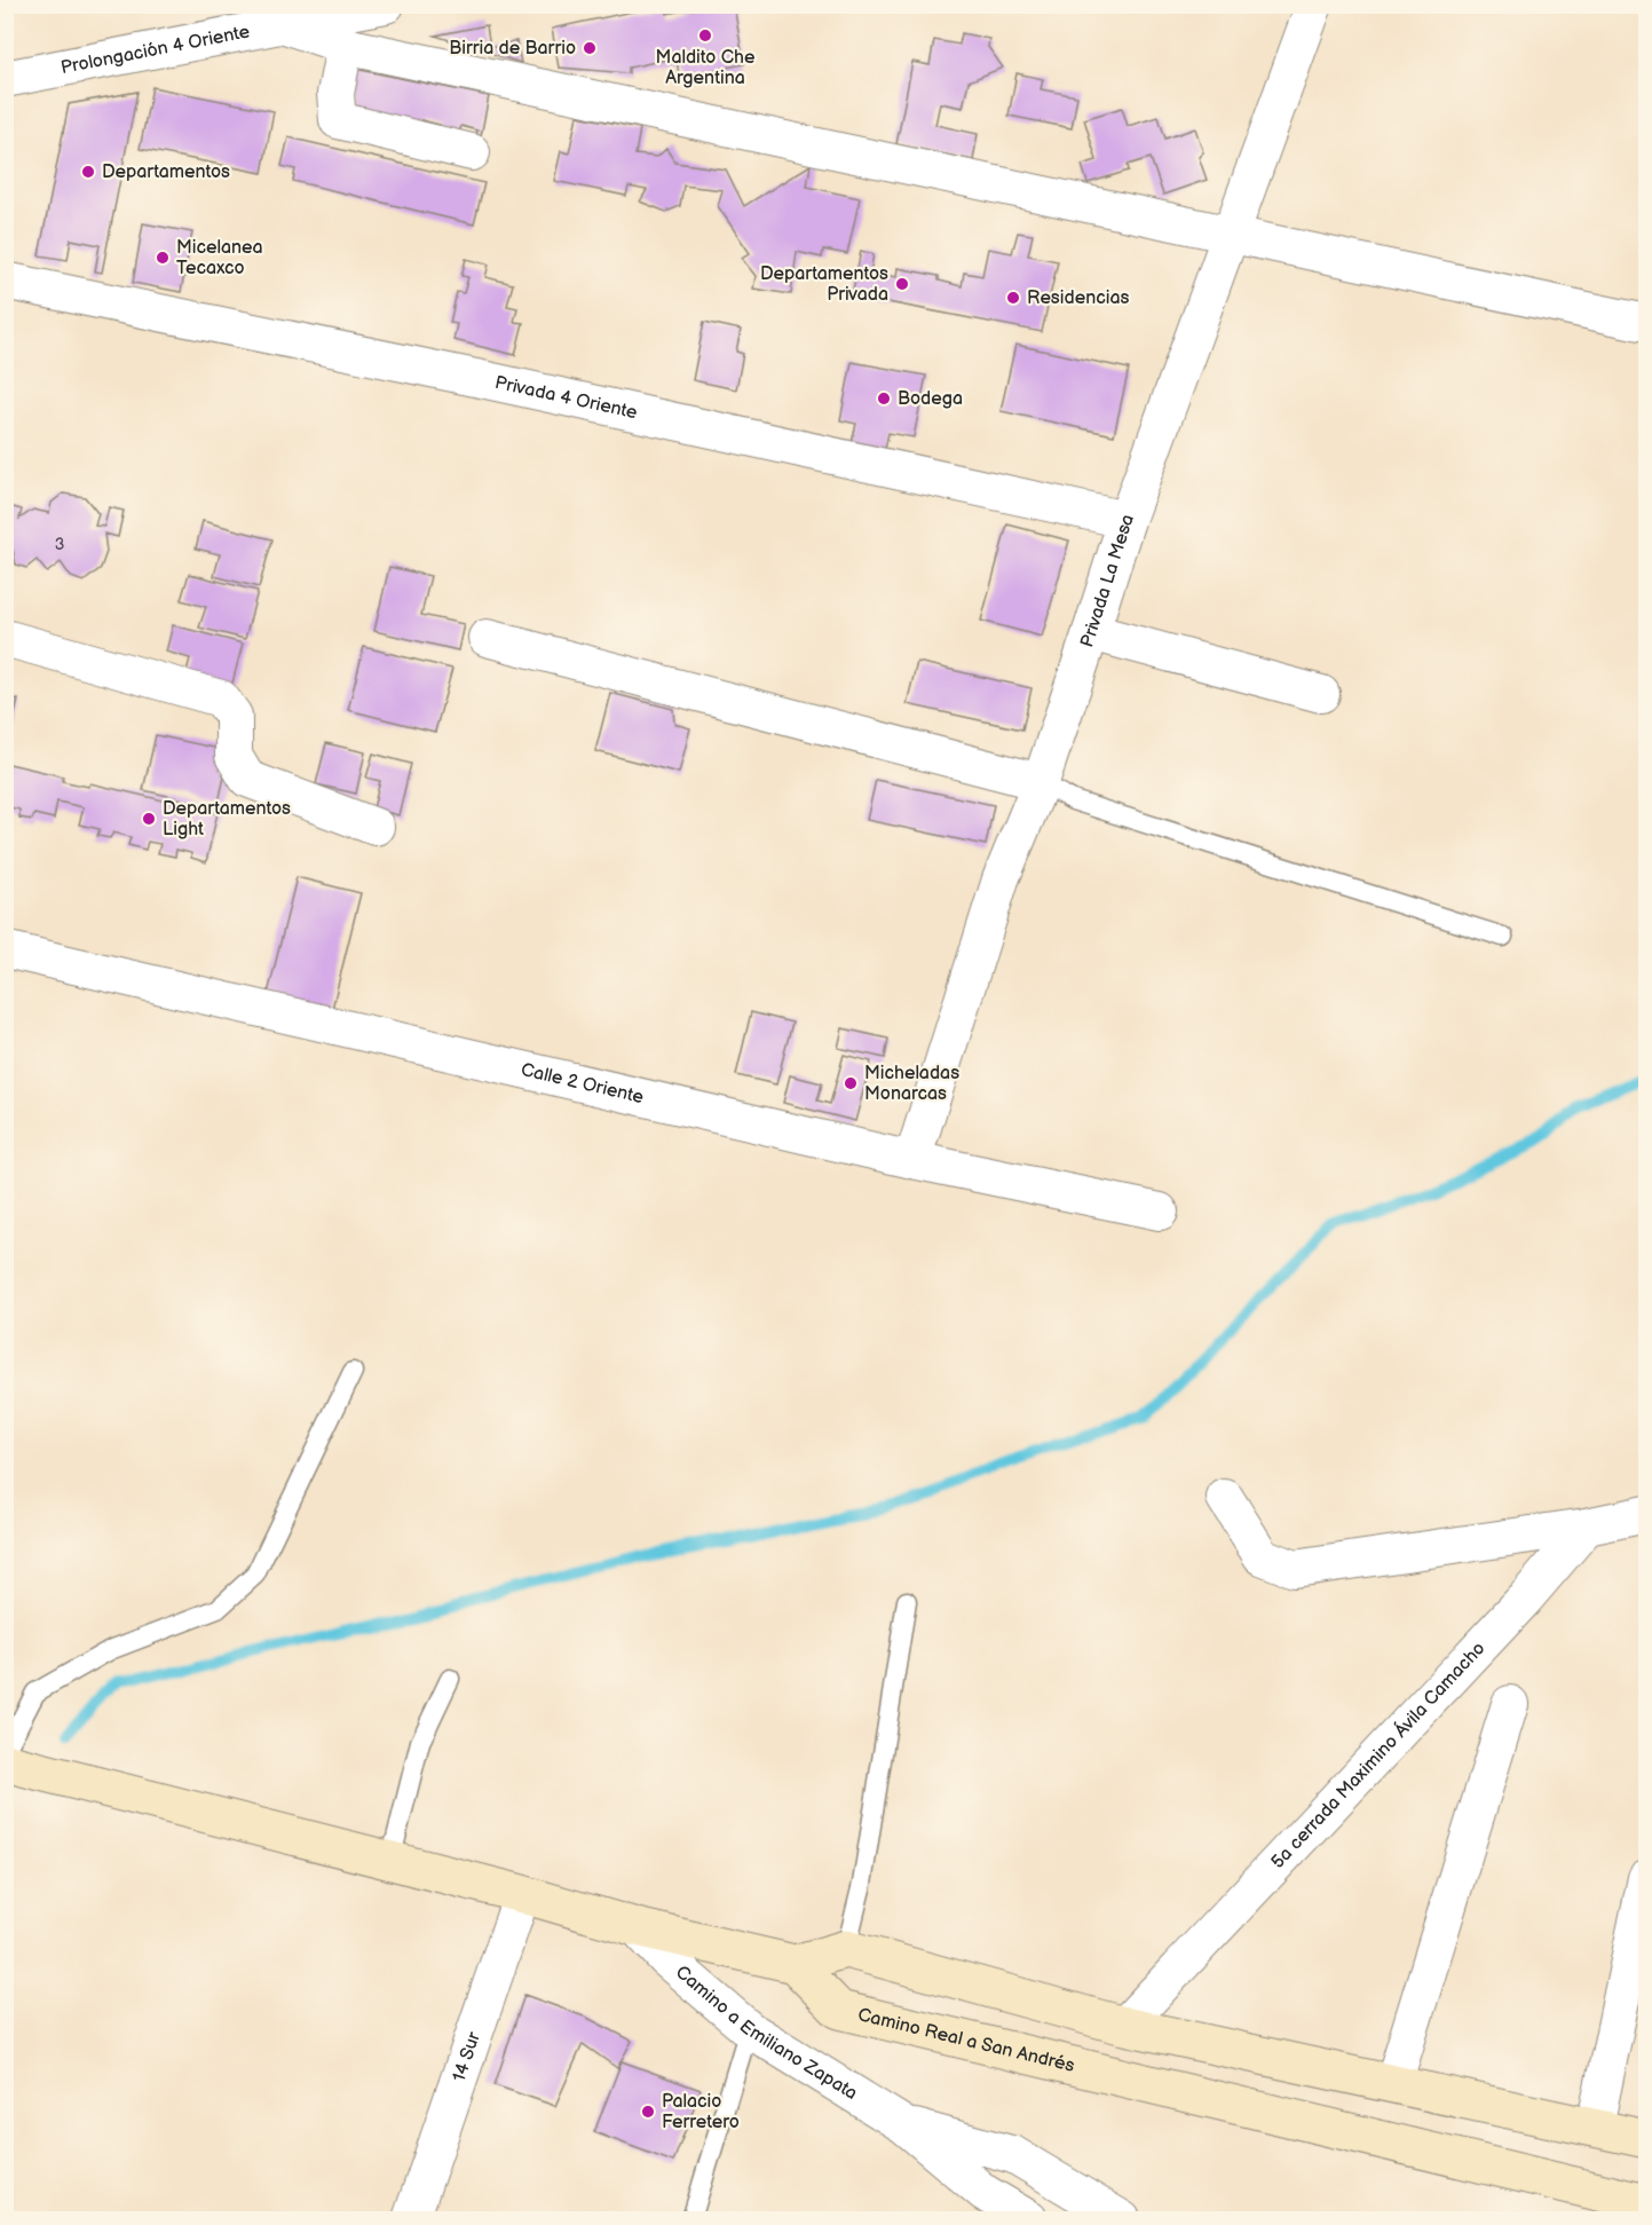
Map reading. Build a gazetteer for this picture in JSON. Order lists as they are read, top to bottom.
{
  "streets": {
    "main road": ["Camino Real a San Andrés"],
    "street": [
      "Prolongación 4 Oriente",
      "Privada 4 Oriente",
      "Privada La Mesa",
      "Calle 2 Oriente",
      "5a cerrada Maximino Ávila Camacho",
      "Camino a Emiliano Zapata",
      "14 Sur"
    ]
  },
  "crossings": [
    ["Privada 4 Oriente", "Privada La Mesa"],
    ["Privada La Mesa", "Calle 2 Oriente"]
  ],
  "places": [
    "Maldito Che Argentina",
    "Birria de Barrio",
    "Departamentos",
    "Micelanea Tecaxco",
    "Departamentos Privada",
    "Residencias",
    "Bodega",
    "Departamentos Light",
    "Micheladas Monarcas",
    "Palacio Ferretero"
  ],
  "house_numbers": ["3"]
}
